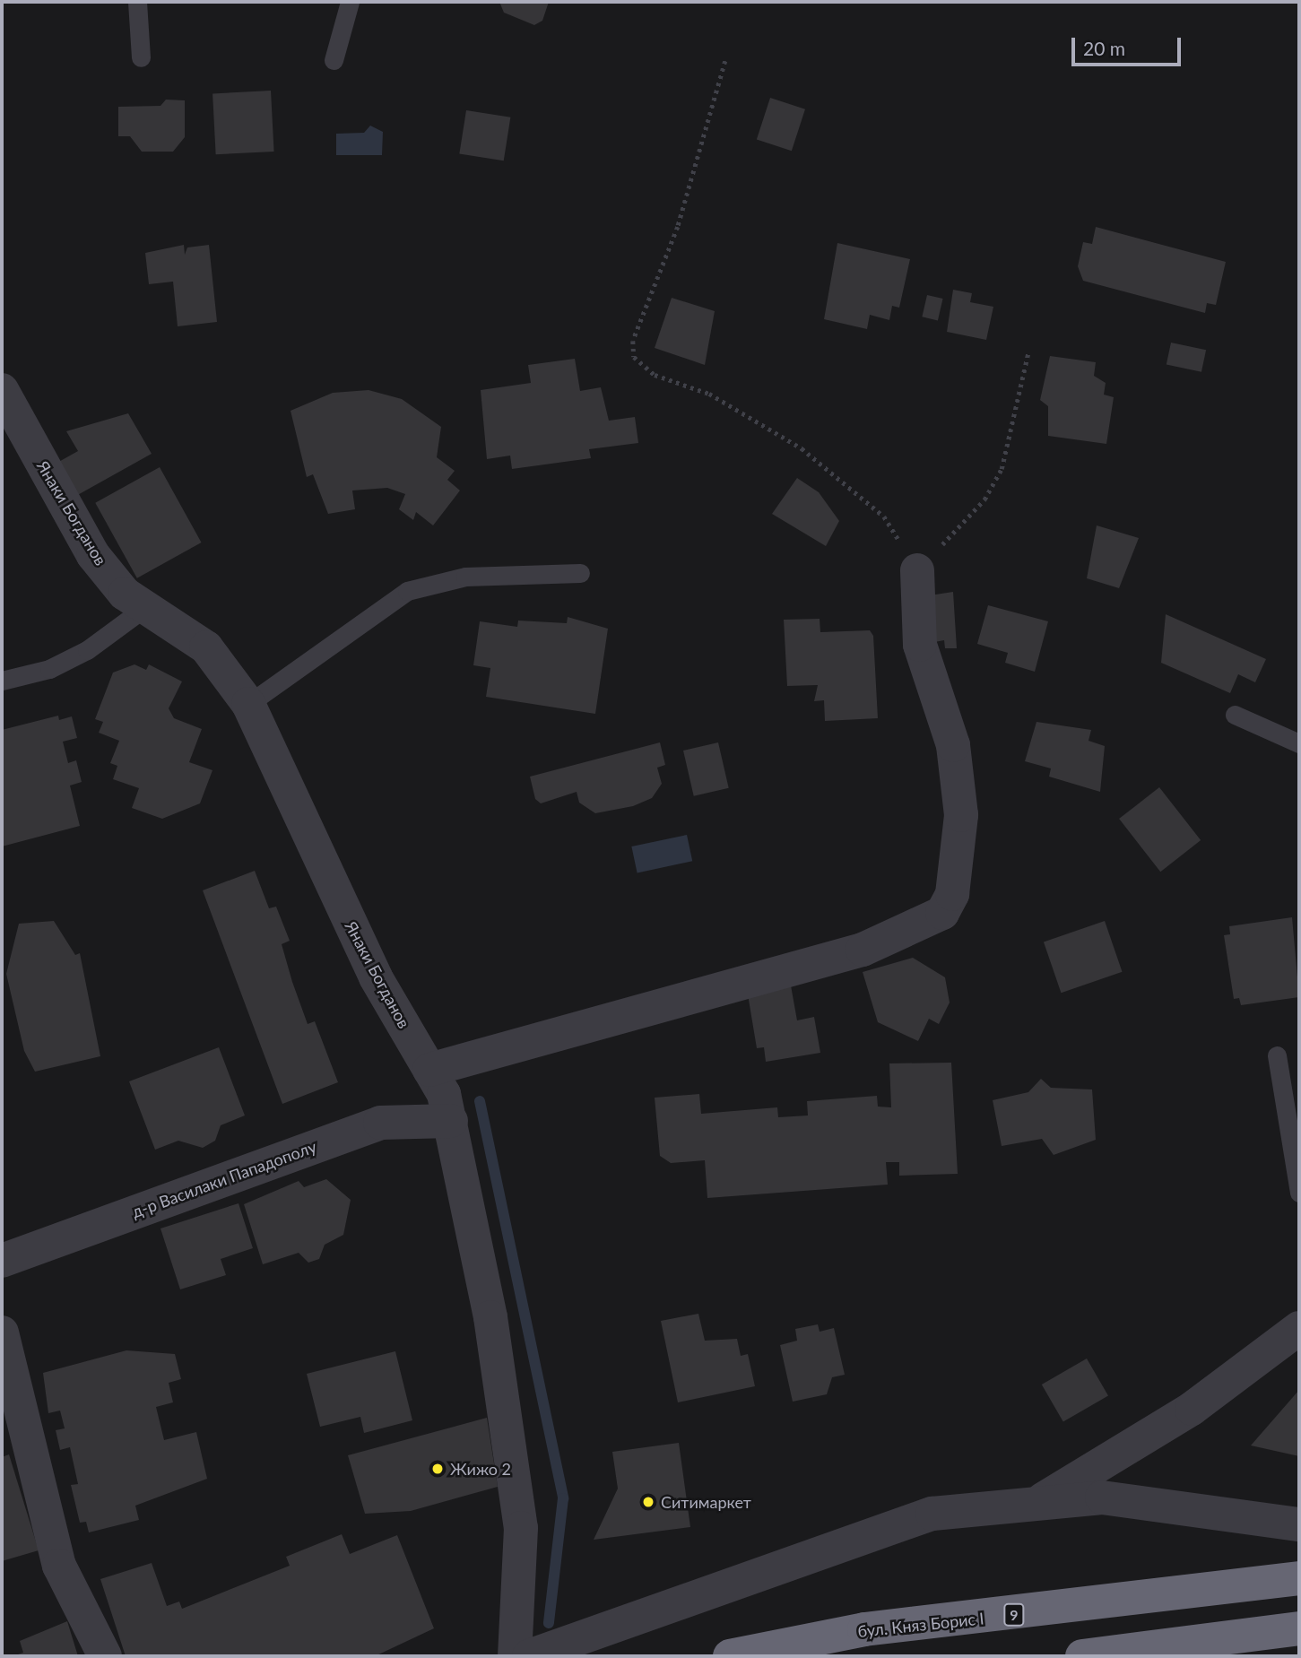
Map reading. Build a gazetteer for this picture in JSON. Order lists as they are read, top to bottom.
{
  "streets": {
    "highway": ["9", "бул. Княз Борис I"],
    "street": ["Янаки Богданов", "д-р Василаки Пападополу"]
  },
  "crossings": [
    ["Янаки Богданов", "д-р Василаки Пападополу"]
  ],
  "places": ["Жижо 2", "Ситимаркет"],
  "scale_bar": "20 m"
}
